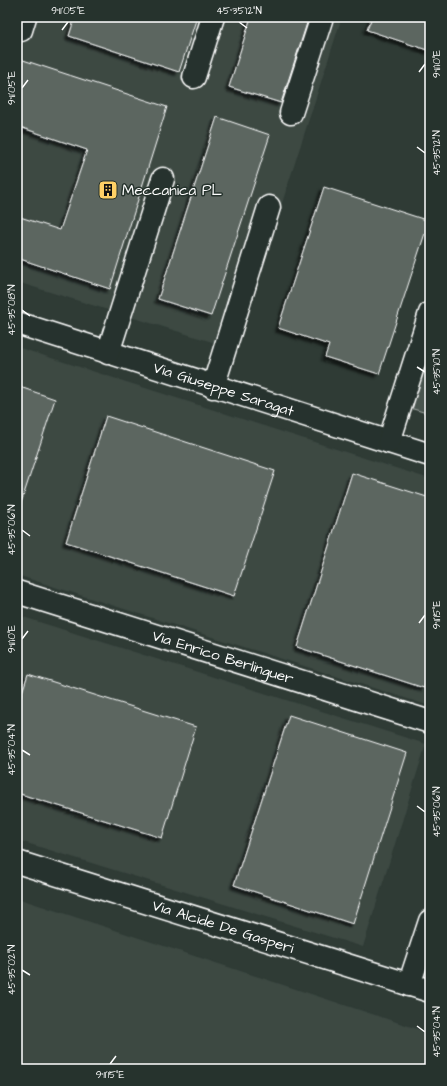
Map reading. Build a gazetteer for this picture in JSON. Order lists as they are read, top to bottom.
{
  "streets": {
    "street": ["Via Giuseppe Saragat", "Via Enrico Berlinguer", "Via Alcide De Gasperi"]
  },
  "places": {
    "building": ["Meccanica PL"]
  },
  "coordinates": [
    "9°11'05\"E",
    "45°35'12\"N",
    "9°11'10\"E",
    "45°35'08\"N",
    "45°35'10\"N",
    "45°35'06\"N",
    "9°11'15\"E",
    "45°35'04\"N",
    "45°35'02\"N"
  ]
}
